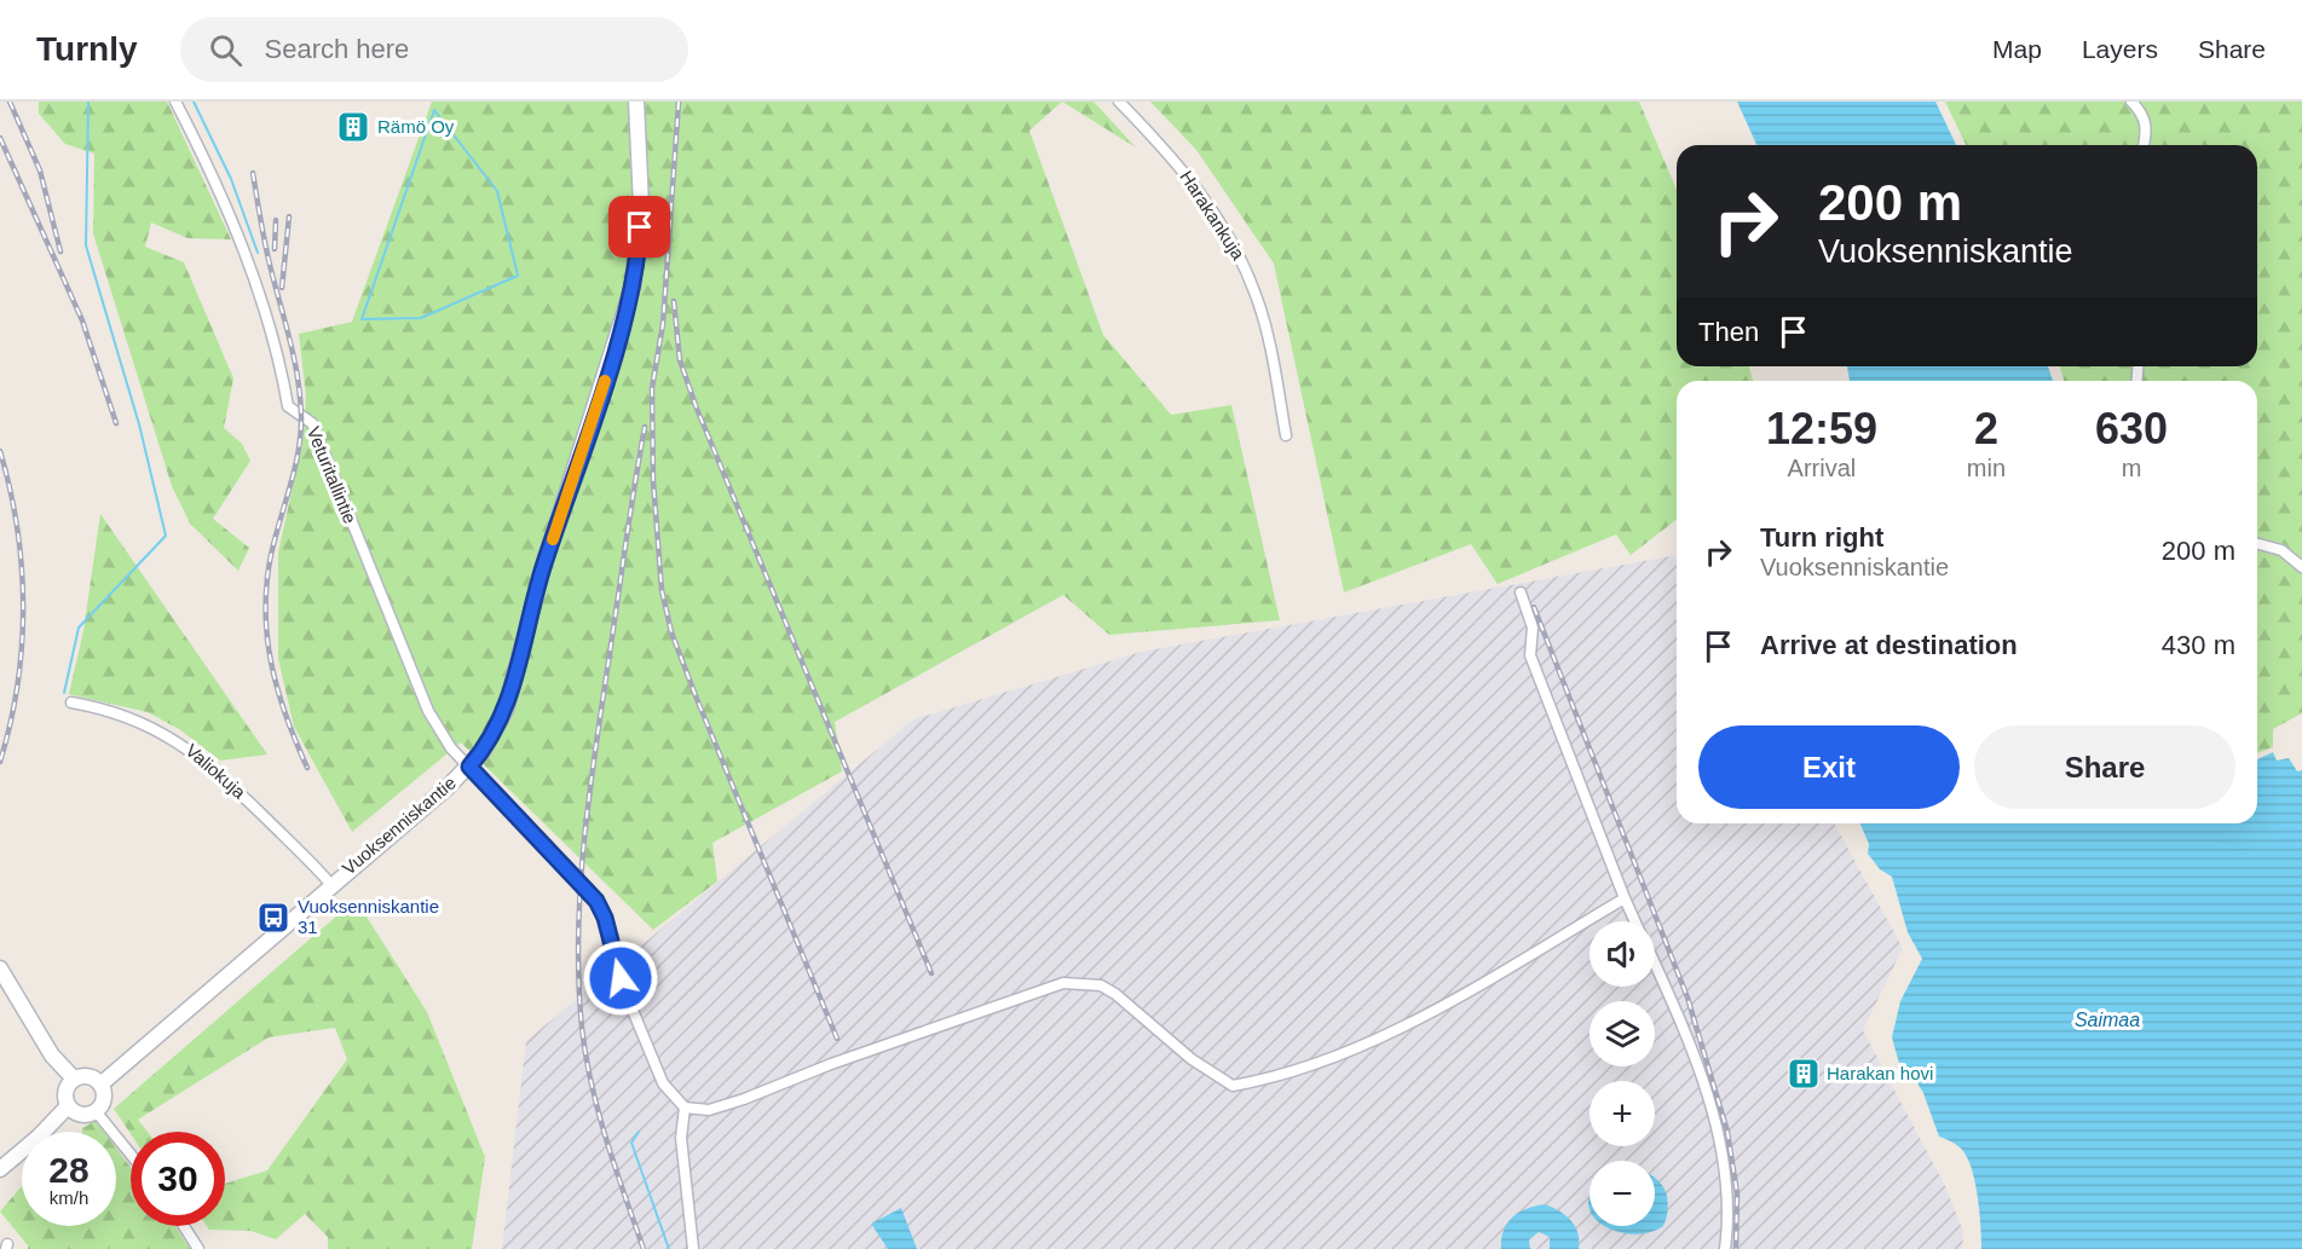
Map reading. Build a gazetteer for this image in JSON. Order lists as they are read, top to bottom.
{
  "streets": {
    "street": [
      "Harakankuja",
      "Veturitallintie",
      "Valiokuja",
      "Vuoksenniskantie"
    ]
  },
  "crossings": [
    ["Veturitallintie", "Vuoksenniskantie"],
    ["Valiokuja", "Vuoksenniskantie"]
  ],
  "water": ["Saimaa"],
  "places": {
    "building": ["Rämö Oy", "Harakan hovi"],
    "bus stop": ["Vuoksenniskantie 31"]
  },
  "page": {
    "header": "Turnly",
    "search": "Search here",
    "nav": ["Map", "Layers", "Share"],
    "turn": ["200 m", "Vuoksenniskantie"],
    "then": "Then",
    "eta": [
      "12:59",
      "Arrival",
      "2",
      "min",
      "630",
      "m"
    ],
    "list": [
      {
        "name": "Turn right",
        "note": "Vuoksenniskantie",
        "value": "200 m"
      },
      {
        "name": "Arrive at destination",
        "value": "430 m"
      }
    ],
    "buttons": ["Exit", "Share"],
    "map_buttons": ["+", "−"],
    "speed": "28 km/h",
    "limit": "30"
  }
}
